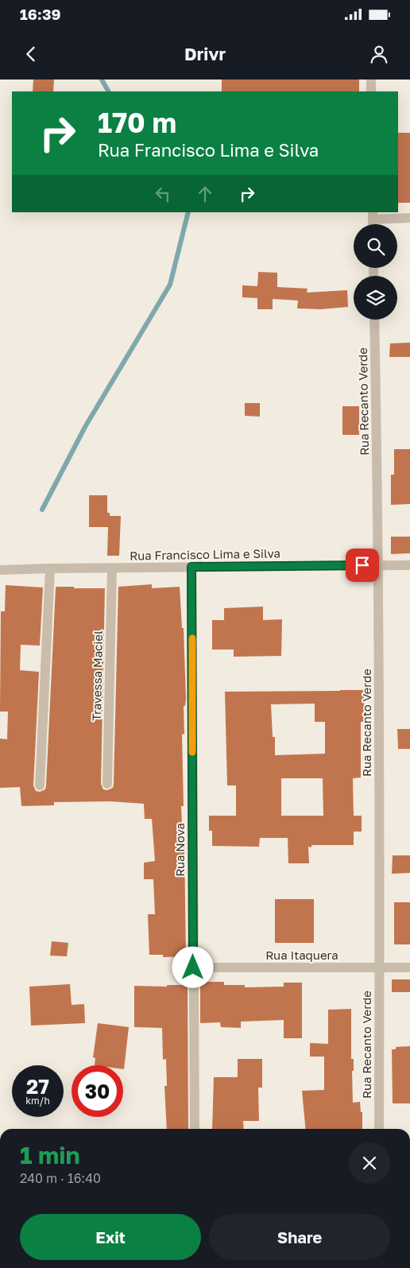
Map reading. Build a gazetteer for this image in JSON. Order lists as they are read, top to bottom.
{
  "streets": {
    "street": [
      "Rua Recanto Verde",
      "Rua Francisco Lima e Silva",
      "Travessa Maciel",
      "Rua Nova",
      "Rua Itaquera"
    ]
  },
  "crossings": [
    ["Rua Recanto Verde", "Rua Francisco Lima e Silva"],
    ["Rua Recanto Verde", "Rua Itaquera"],
    ["Rua Francisco Lima e Silva", "Travessa Maciel"],
    ["Rua Francisco Lima e Silva", "Rua Nova"],
    ["Rua Nova", "Rua Itaquera"]
  ],
  "page": {
    "status": "16:39",
    "header": "Drivr",
    "turn": ["170 m", "Rua Francisco Lima e Silva"],
    "speed": "27 km/h",
    "limit": "30",
    "heading": ["1 min", "240 m · 16:40"],
    "buttons": ["Exit", "Share"]
  }
}
